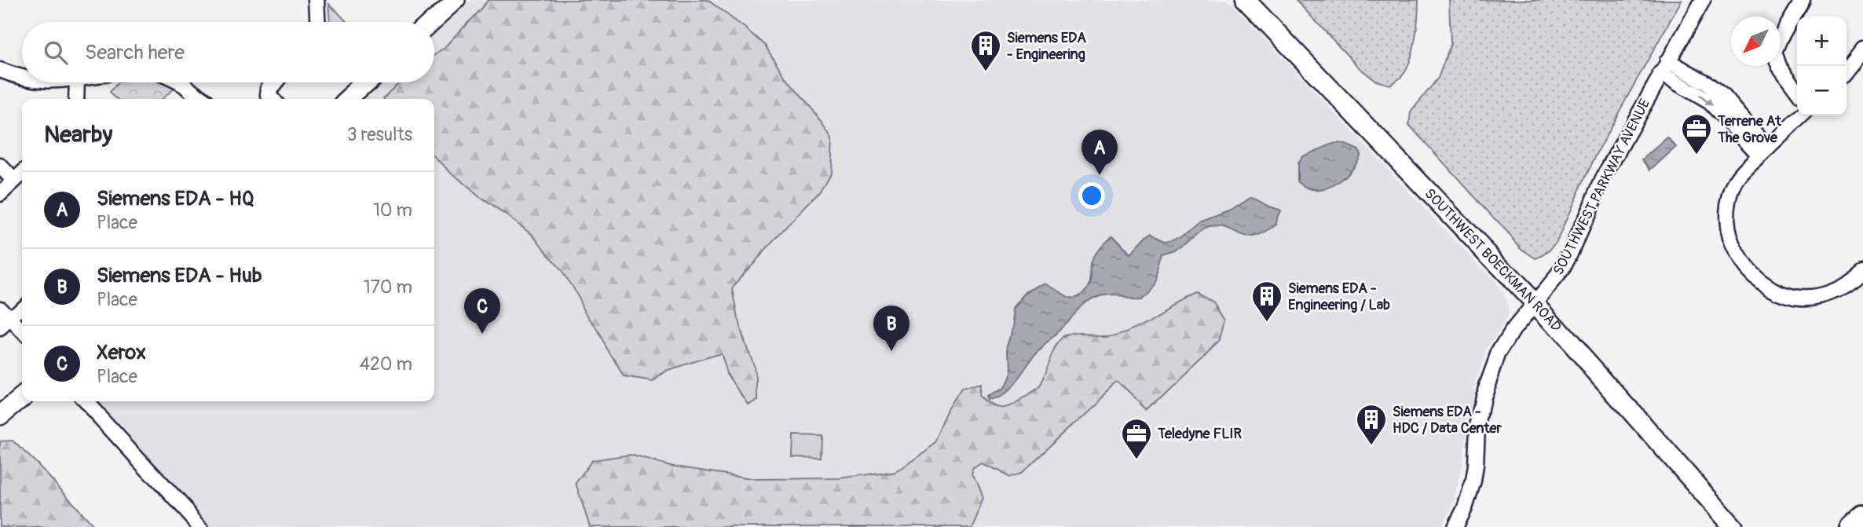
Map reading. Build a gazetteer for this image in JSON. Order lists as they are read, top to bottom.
{
  "streets": {
    "main road": ["SOUTHWEST BOECKMAN ROAD"],
    "street": ["SOUTHWEST PARKWAY AVENUE"]
  },
  "crossings": [
    ["SOUTHWEST PARKWAY AVENUE", "SOUTHWEST BOECKMAN ROAD"]
  ],
  "places": {
    "building": ["Siemens EDA - Engineering", "Siemens EDA - Engineering / Lab", "Siemens EDA - HDC / Data Center"],
    "office": ["Terrene At The Grove", "Teledyne FLIR"]
  },
  "north": "bottom left",
  "page": {
    "map_buttons": ["+", "−"],
    "search": "Search here",
    "heading": ["Nearby", "3 results"],
    "pins": ["A", "C", "B"],
    "list": [
      {
        "mark": "A",
        "name": "Siemens EDA - HQ",
        "note": "Place",
        "value": "10 m"
      },
      {
        "mark": "B",
        "name": "Siemens EDA - Hub",
        "note": "Place",
        "value": "170 m"
      },
      {
        "mark": "C",
        "name": "Xerox",
        "note": "Place",
        "value": "420 m"
      }
    ]
  }
}
